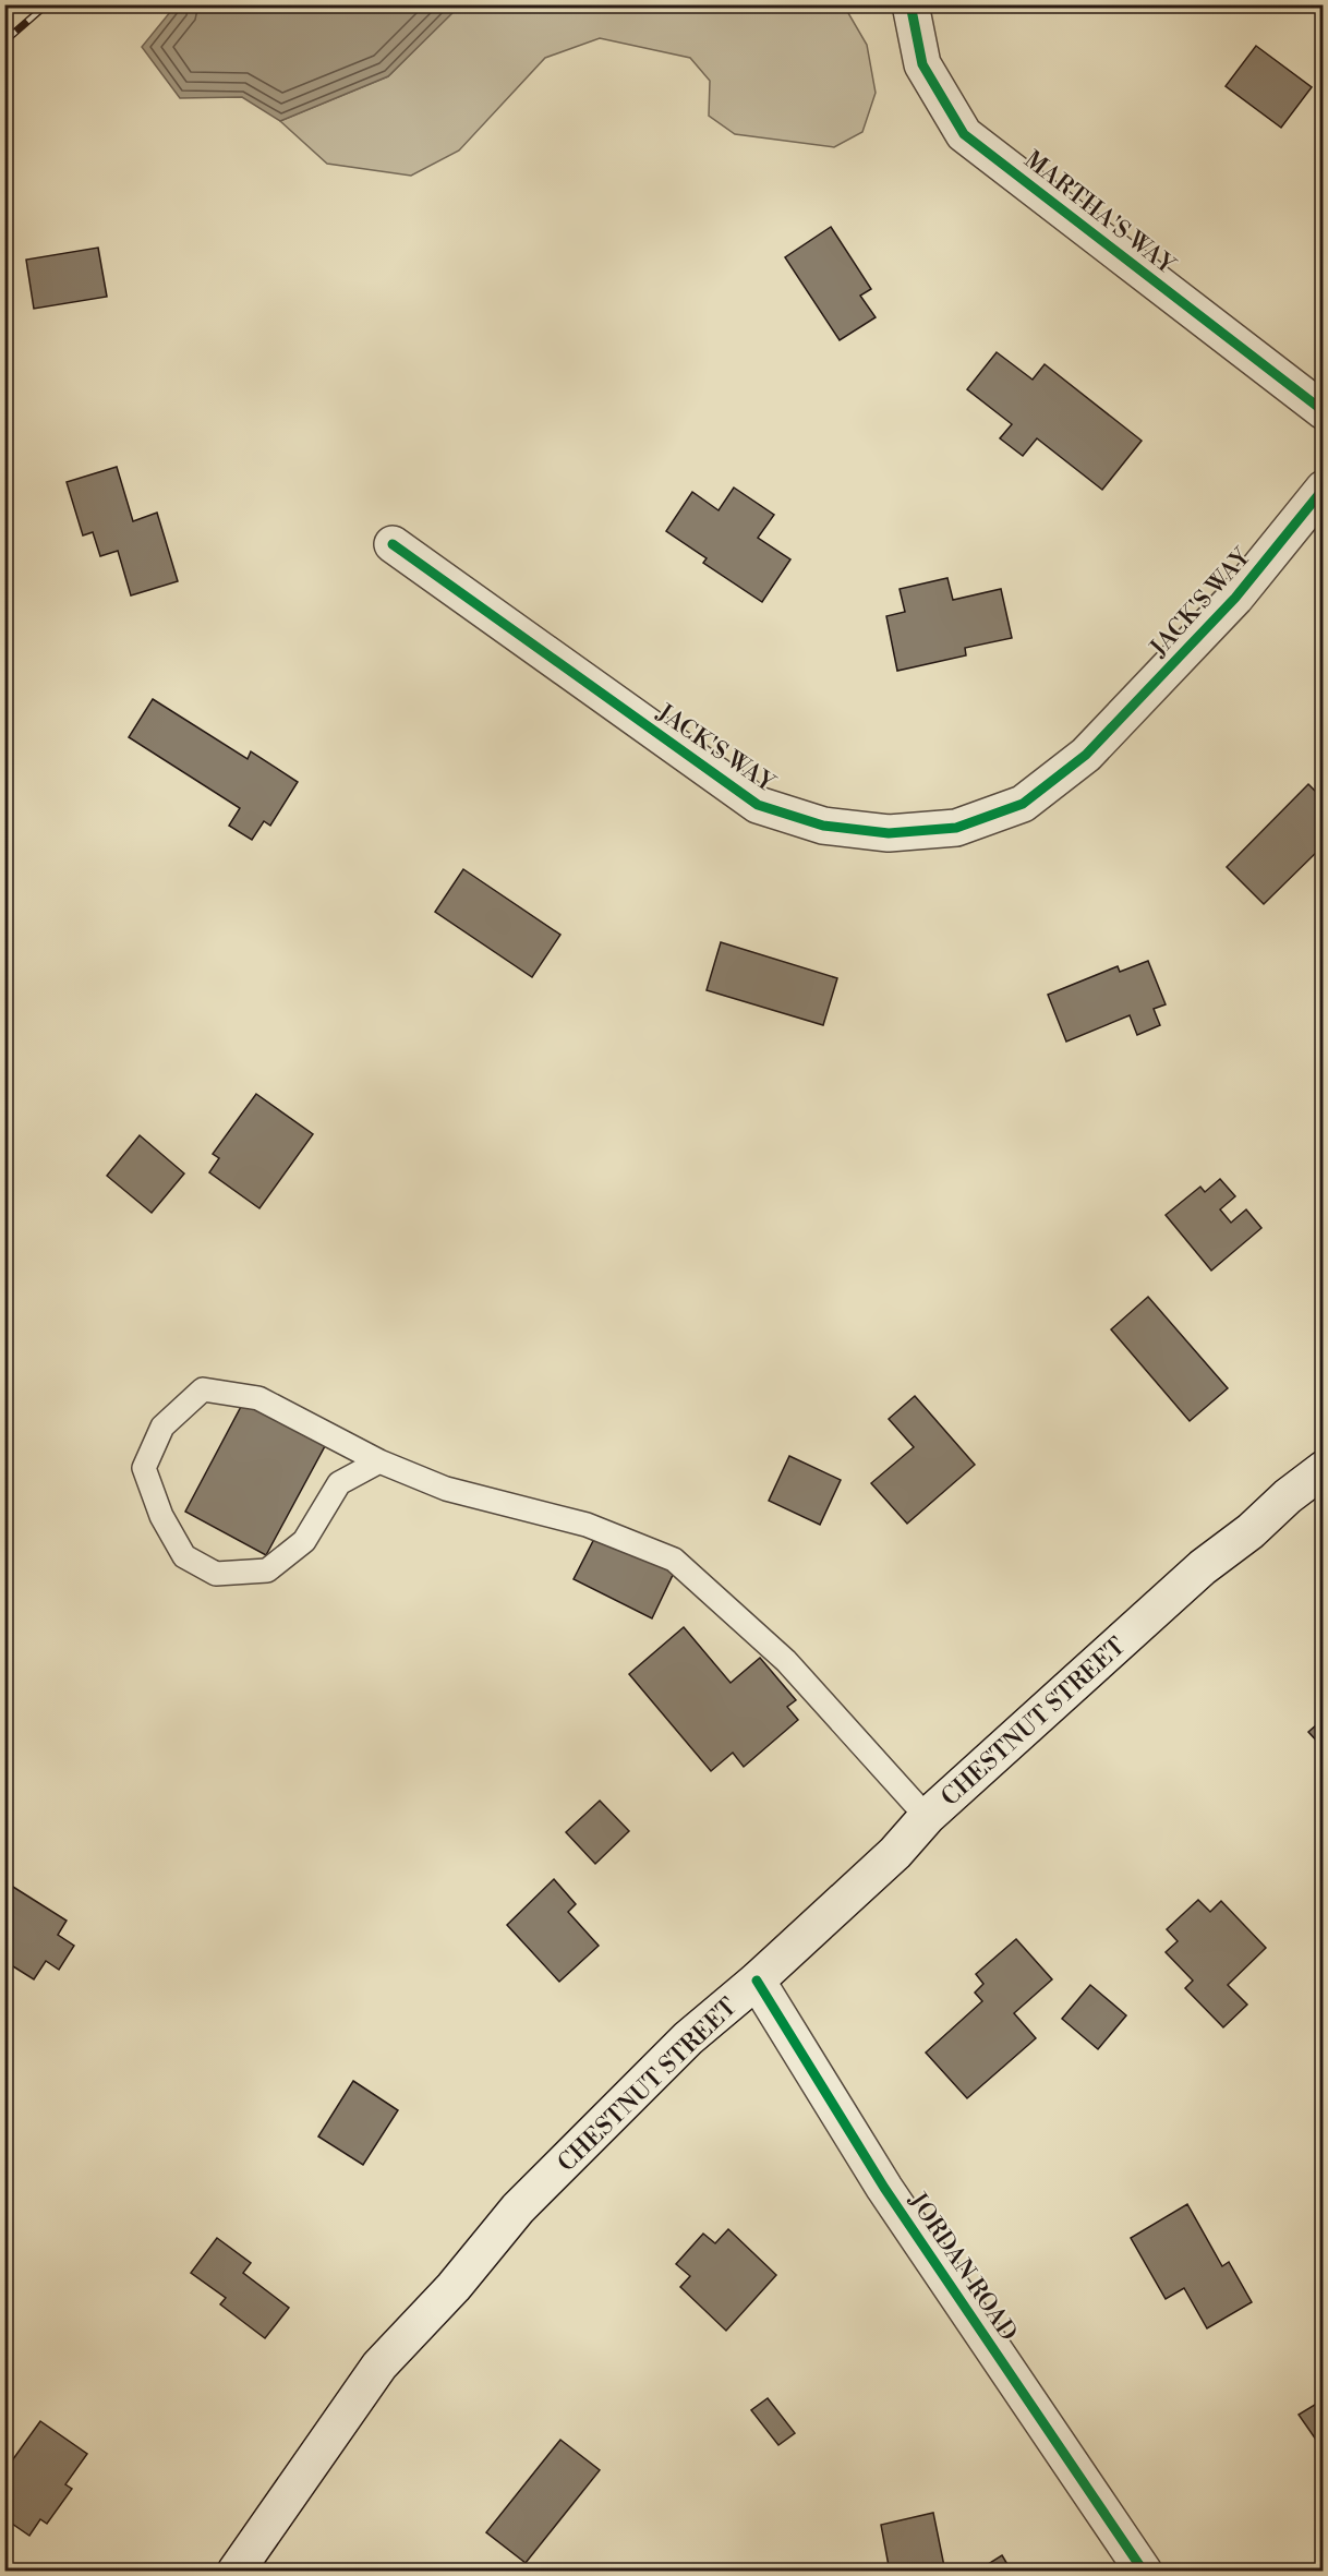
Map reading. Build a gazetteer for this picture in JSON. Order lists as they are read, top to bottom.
{
  "streets": {
    "street": [
      "MARTHA'S WAY",
      "JACK'S WAY",
      "CHESTNUT STREET",
      "JORDAN ROAD"
    ]
  },
  "crossings": [
    ["CHESTNUT STREET", "JORDAN ROAD"]
  ]
}
